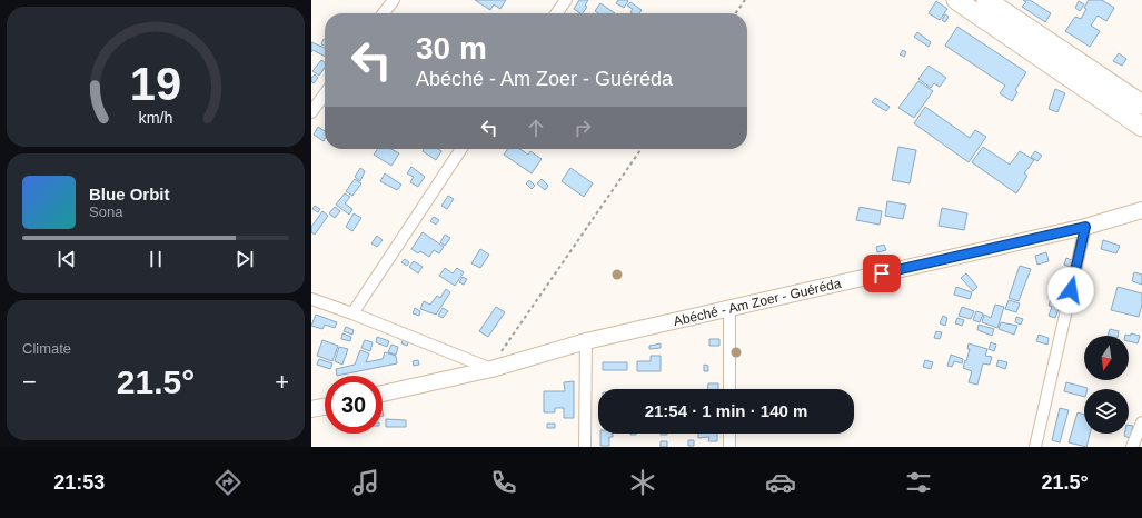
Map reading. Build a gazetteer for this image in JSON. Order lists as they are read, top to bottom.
{
  "streets": {
    "main road": ["Abéché - Am Zoer - Guéréda"]
  },
  "north": "bottom",
  "page": {
    "turn": ["30 m", "Abéché - Am Zoer - Guéréda"],
    "song": ["Blue Orbit", "Sona"],
    "tile": "Climate",
    "heat": ["−", "21.5°", "+"],
    "limit": "30",
    "trip": "21:54 · 1 min · 140 m",
    "tabs": ["21:53", "21.5°"],
    "gauge": ["19", "km/h"]
  }
}
